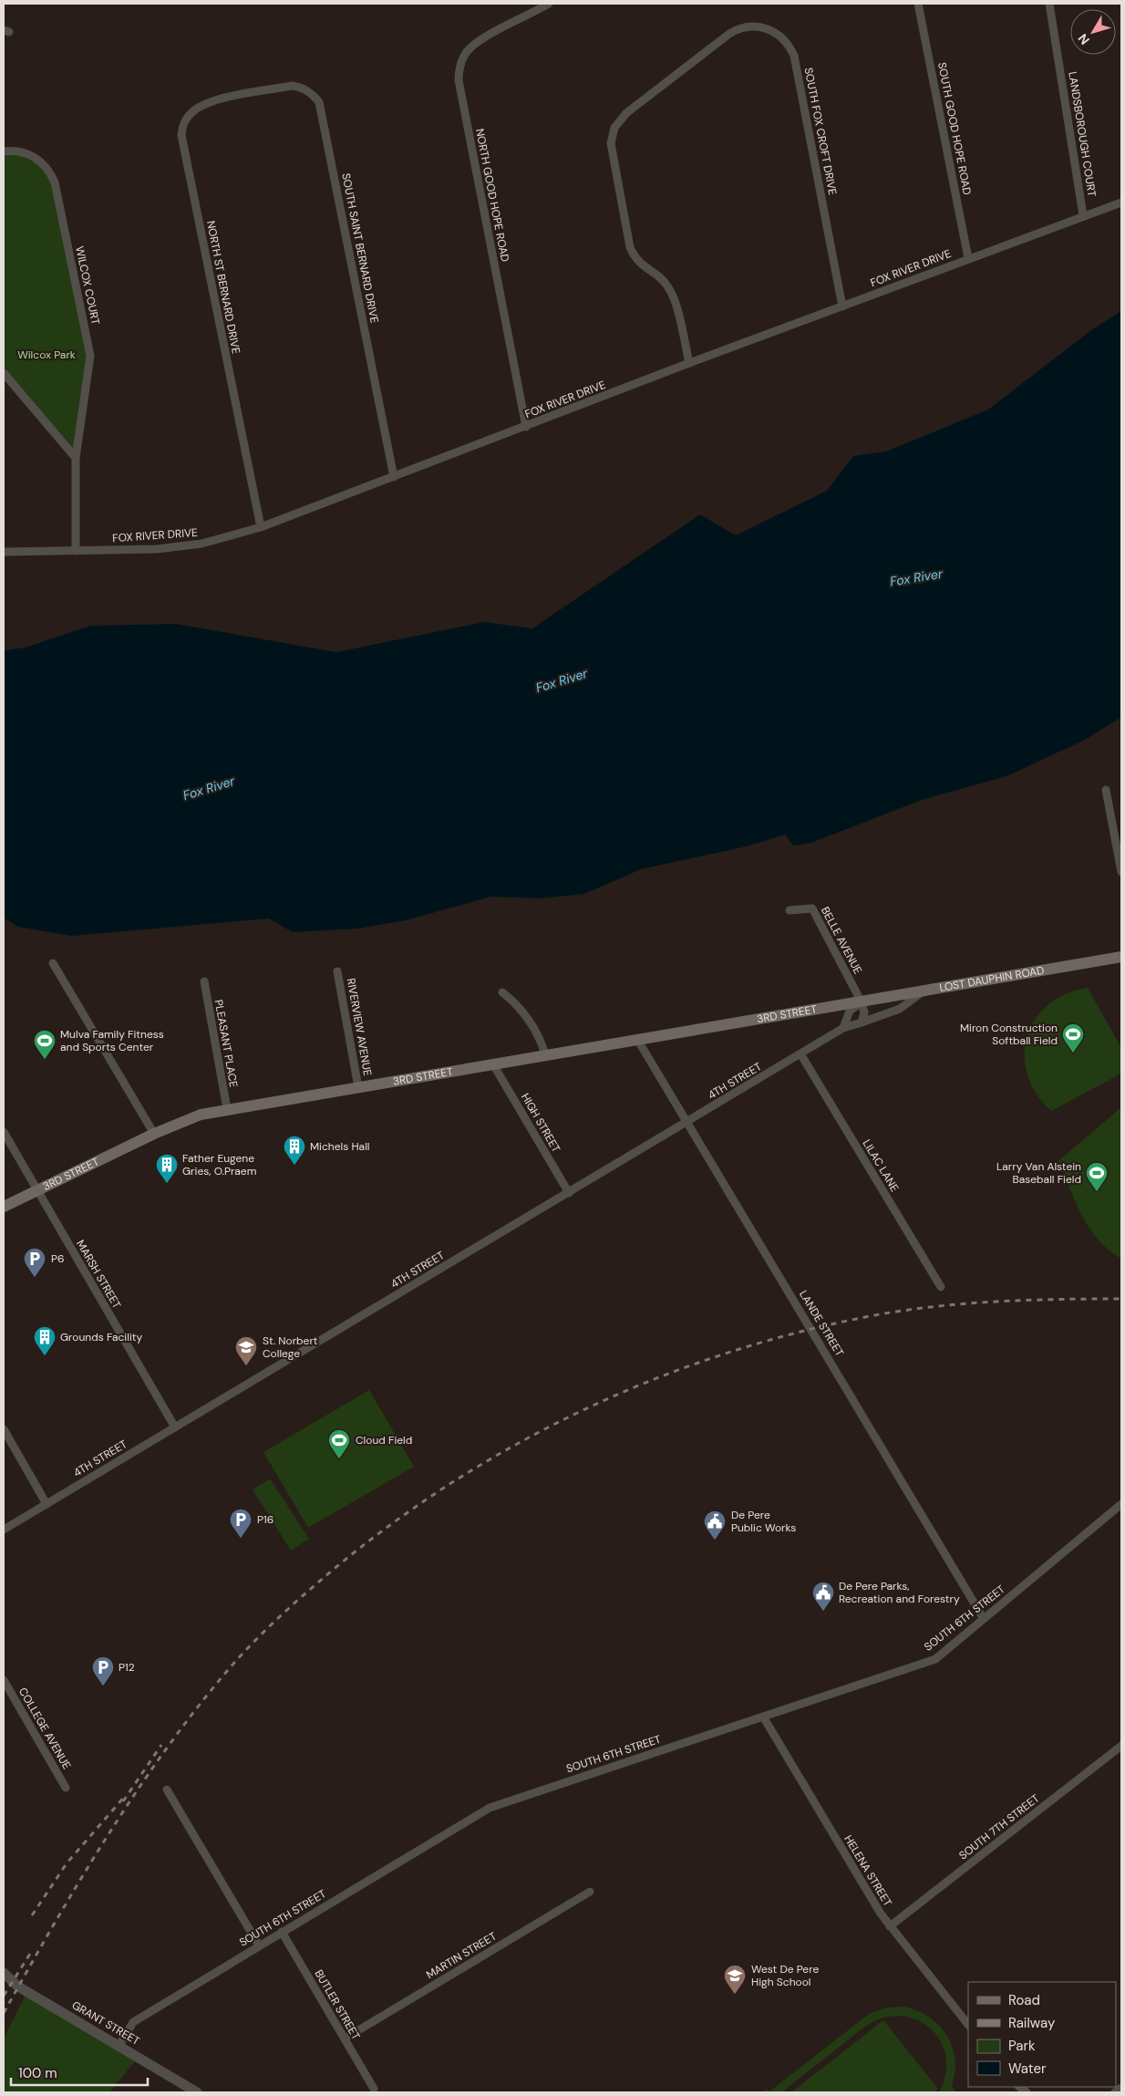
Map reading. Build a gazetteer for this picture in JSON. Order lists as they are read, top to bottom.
{
  "streets": {
    "main road": ["LOST DAUPHIN ROAD", "3RD STREET"],
    "street": [
      "SOUTH GOOD HOPE ROAD",
      "SOUTH FOX CROFT DRIVE",
      "LANDSBOROUGH COURT",
      "NORTH GOOD HOPE ROAD",
      "SOUTH SAINT BERNARD DRIVE",
      "FOX RIVER DRIVE",
      "WILCOX COURT",
      "NORTH ST BERNARD DRIVE",
      "BELLE AVENUE",
      "RIVERVIEW AVENUE",
      "PLEASANT PLACE",
      "4TH STREET",
      "HIGH STREET",
      "LILAC LANE",
      "MARSH STREET",
      "LANDE STREET",
      "SOUTH 6TH STREET",
      "COLLEGE AVENUE",
      "SOUTH 7TH STREET",
      "HELENA STREET",
      "MARTIN STREET",
      "BUTLER STREET",
      "GRANT STREET"
    ]
  },
  "crossings": [
    ["SOUTH GOOD HOPE ROAD", "FOX RIVER DRIVE"],
    ["SOUTH FOX CROFT DRIVE", "FOX RIVER DRIVE"],
    ["LANDSBOROUGH COURT", "FOX RIVER DRIVE"],
    ["NORTH GOOD HOPE ROAD", "FOX RIVER DRIVE"],
    ["SOUTH SAINT BERNARD DRIVE", "FOX RIVER DRIVE"],
    ["SOUTH SAINT BERNARD DRIVE", "NORTH ST BERNARD DRIVE"],
    ["FOX RIVER DRIVE", "WILCOX COURT"],
    ["FOX RIVER DRIVE", "NORTH ST BERNARD DRIVE"],
    ["BELLE AVENUE", "LOST DAUPHIN ROAD"],
    ["BELLE AVENUE", "3RD STREET"],
    ["LOST DAUPHIN ROAD", "3RD STREET"],
    ["LOST DAUPHIN ROAD", "4TH STREET"],
    ["3RD STREET", "RIVERVIEW AVENUE"],
    ["3RD STREET", "PLEASANT PLACE"],
    ["3RD STREET", "HIGH STREET"],
    ["3RD STREET", "MARSH STREET"],
    ["3RD STREET", "LANDE STREET"],
    ["4TH STREET", "HIGH STREET"],
    ["4TH STREET", "LILAC LANE"],
    ["4TH STREET", "MARSH STREET"],
    ["4TH STREET", "LANDE STREET"],
    ["LANDE STREET", "SOUTH 6TH STREET"],
    ["SOUTH 6TH STREET", "HELENA STREET"],
    ["SOUTH 6TH STREET", "BUTLER STREET"],
    ["SOUTH 6TH STREET", "GRANT STREET"],
    ["SOUTH 7TH STREET", "HELENA STREET"],
    ["MARTIN STREET", "BUTLER STREET"]
  ],
  "water": ["Fox River"],
  "parks": ["Wilcox Park"],
  "places": {
    "sports": [
      "Miron Construction Softball Field",
      "Mulva Family Fitness and Sports Center",
      "Larry Van Alstein Baseball Field",
      "Cloud Field"
    ],
    "building": ["Michels Hall", "Father Eugene Gries, O.Praem", "Grounds Facility"],
    "parking": ["P6", "P16", "P12"],
    "school or university": ["St. Norbert College", "West De Pere High School"],
    "public building": ["De Pere Public Works", "De Pere Parks, Recreation and Forestry"]
  },
  "legend": [
    "Road",
    "Railway",
    "Park",
    "Water"
  ],
  "scale_bar": "100 m",
  "north": "bottom left"
}
